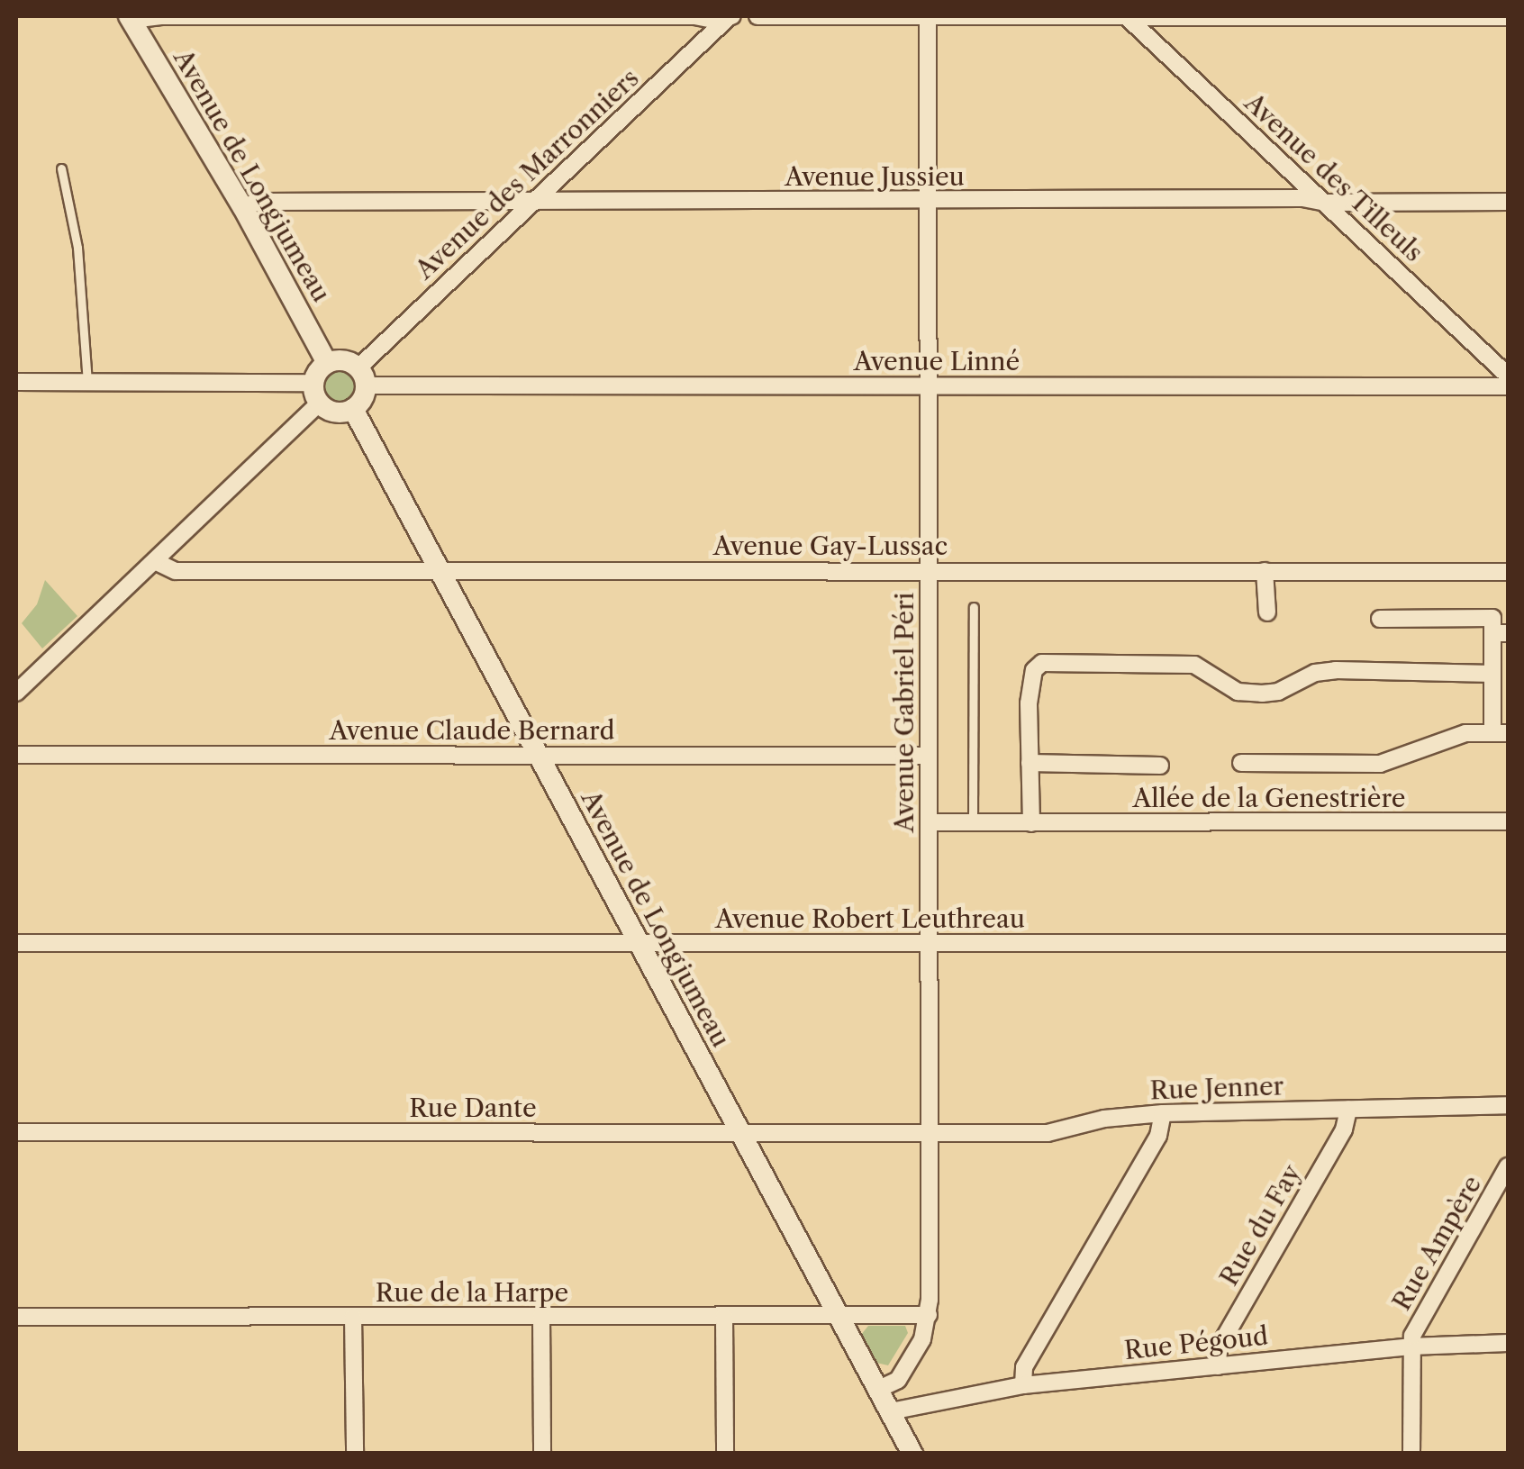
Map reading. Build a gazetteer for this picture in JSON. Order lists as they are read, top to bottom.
{
  "streets": {
    "street": [
      "Avenue des Marronniers",
      "Avenue de Longjumeau",
      "Avenue Jussieu",
      "Avenue des Tilleuls",
      "Avenue Linné",
      "Avenue Gay-Lussac",
      "Avenue Gabriel Péri",
      "Avenue Claude Bernard",
      "Allée de la Genestrière",
      "Avenue Robert Leuthreau",
      "Rue Jenner",
      "Rue Dante",
      "Rue du Fay",
      "Rue Ampère",
      "Rue de la Harpe",
      "Rue Pégoud"
    ]
  },
  "crossings": [
    ["Avenue des Marronniers", "Avenue de Longjumeau"],
    ["Avenue des Marronniers", "Avenue Jussieu"],
    ["Avenue des Marronniers", "Avenue Linné"],
    ["Avenue de Longjumeau", "Avenue Jussieu"],
    ["Avenue de Longjumeau", "Avenue Linné"],
    ["Avenue de Longjumeau", "Avenue Gay-Lussac"],
    ["Avenue de Longjumeau", "Avenue Gabriel Péri"],
    ["Avenue de Longjumeau", "Avenue Claude Bernard"],
    ["Avenue de Longjumeau", "Avenue Robert Leuthreau"],
    ["Avenue de Longjumeau", "Rue Dante"],
    ["Avenue de Longjumeau", "Rue de la Harpe"],
    ["Avenue de Longjumeau", "Rue Pégoud"],
    ["Avenue Jussieu", "Avenue des Tilleuls"],
    ["Avenue Jussieu", "Avenue Gabriel Péri"],
    ["Avenue Linné", "Avenue Gabriel Péri"],
    ["Avenue Gay-Lussac", "Avenue Gabriel Péri"],
    ["Avenue Gabriel Péri", "Avenue Claude Bernard"],
    ["Avenue Gabriel Péri", "Allée de la Genestrière"],
    ["Avenue Gabriel Péri", "Avenue Robert Leuthreau"],
    ["Avenue Gabriel Péri", "Rue Jenner"],
    ["Avenue Gabriel Péri", "Rue Dante"],
    ["Avenue Gabriel Péri", "Rue de la Harpe"],
    ["Rue Jenner", "Rue Dante"],
    ["Rue Jenner", "Rue du Fay"],
    ["Rue du Fay", "Rue Pégoud"],
    ["Rue Ampère", "Rue Pégoud"]
  ]
}
